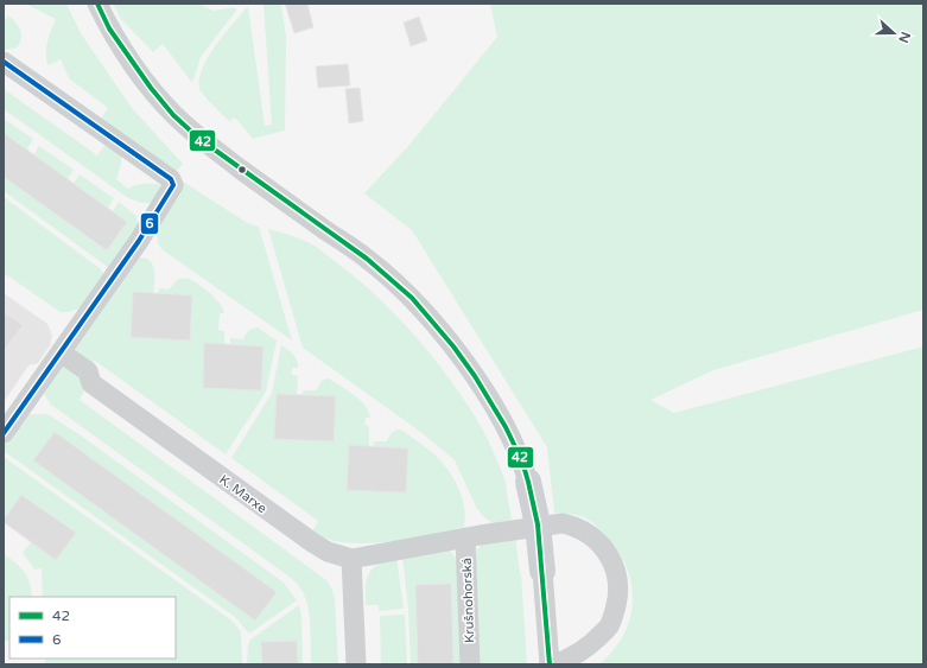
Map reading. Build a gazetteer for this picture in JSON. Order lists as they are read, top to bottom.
{
  "streets": {
    "street": ["K. Marxe", "Krušnohorská"]
  },
  "lines": ["transit line 42", "transit line 6"],
  "legend": ["42", "6"],
  "north": "right"
}
